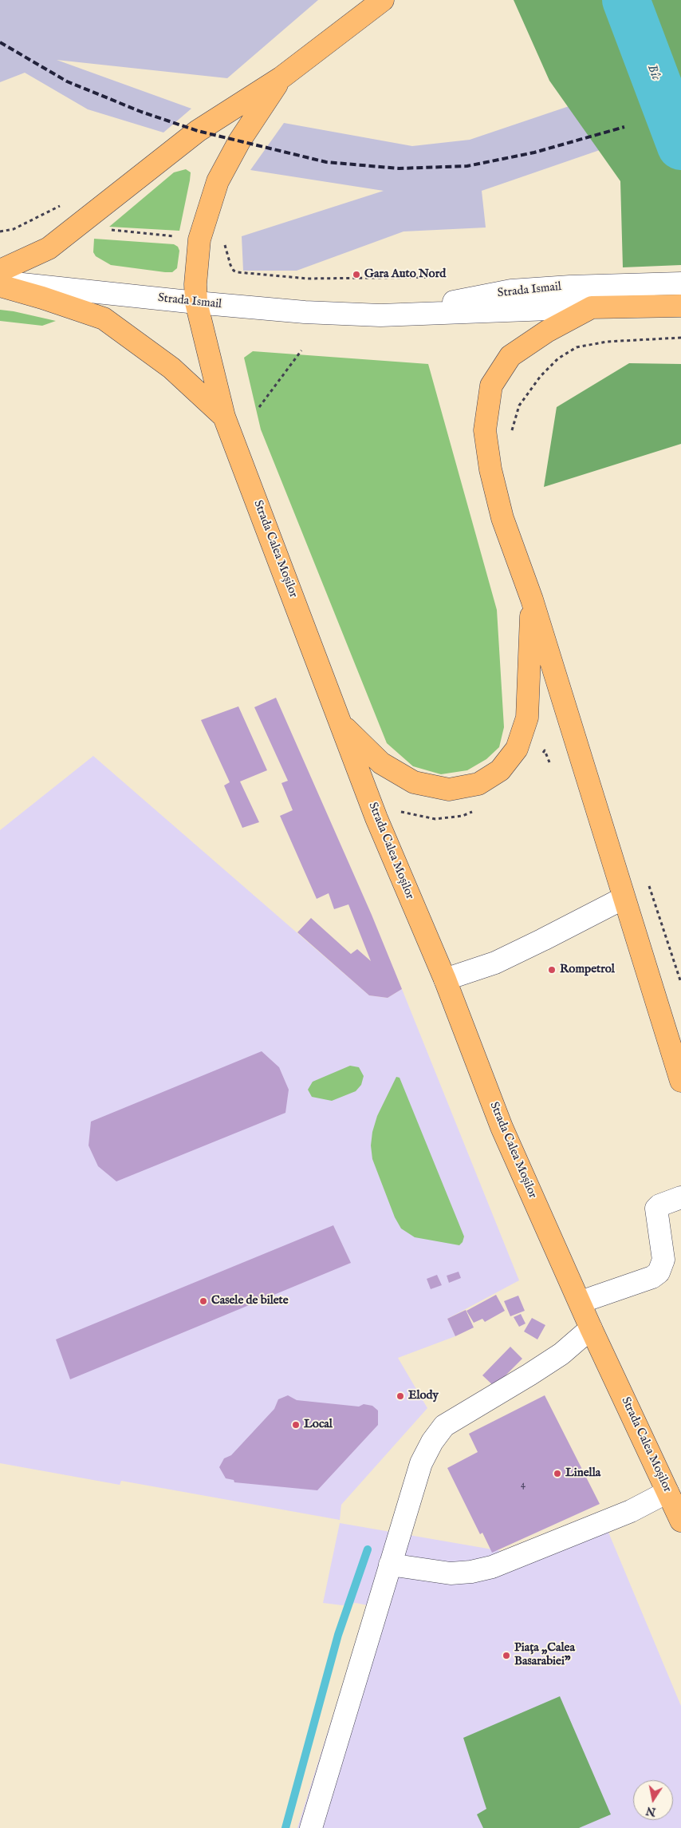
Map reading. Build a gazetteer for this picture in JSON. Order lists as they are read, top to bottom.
{
  "streets": {
    "main road": ["Strada Ismail", "Strada Calea Moșilor"]
  },
  "water": ["Bîc"],
  "places": [
    "Gara Auto Nord",
    "Rompetrol",
    "Casele de bilete",
    "Elody",
    "Local",
    "Linella",
    "Piața „Calea Basarabiei”"
  ],
  "house_numbers": ["4"],
  "north": "bottom"
}
